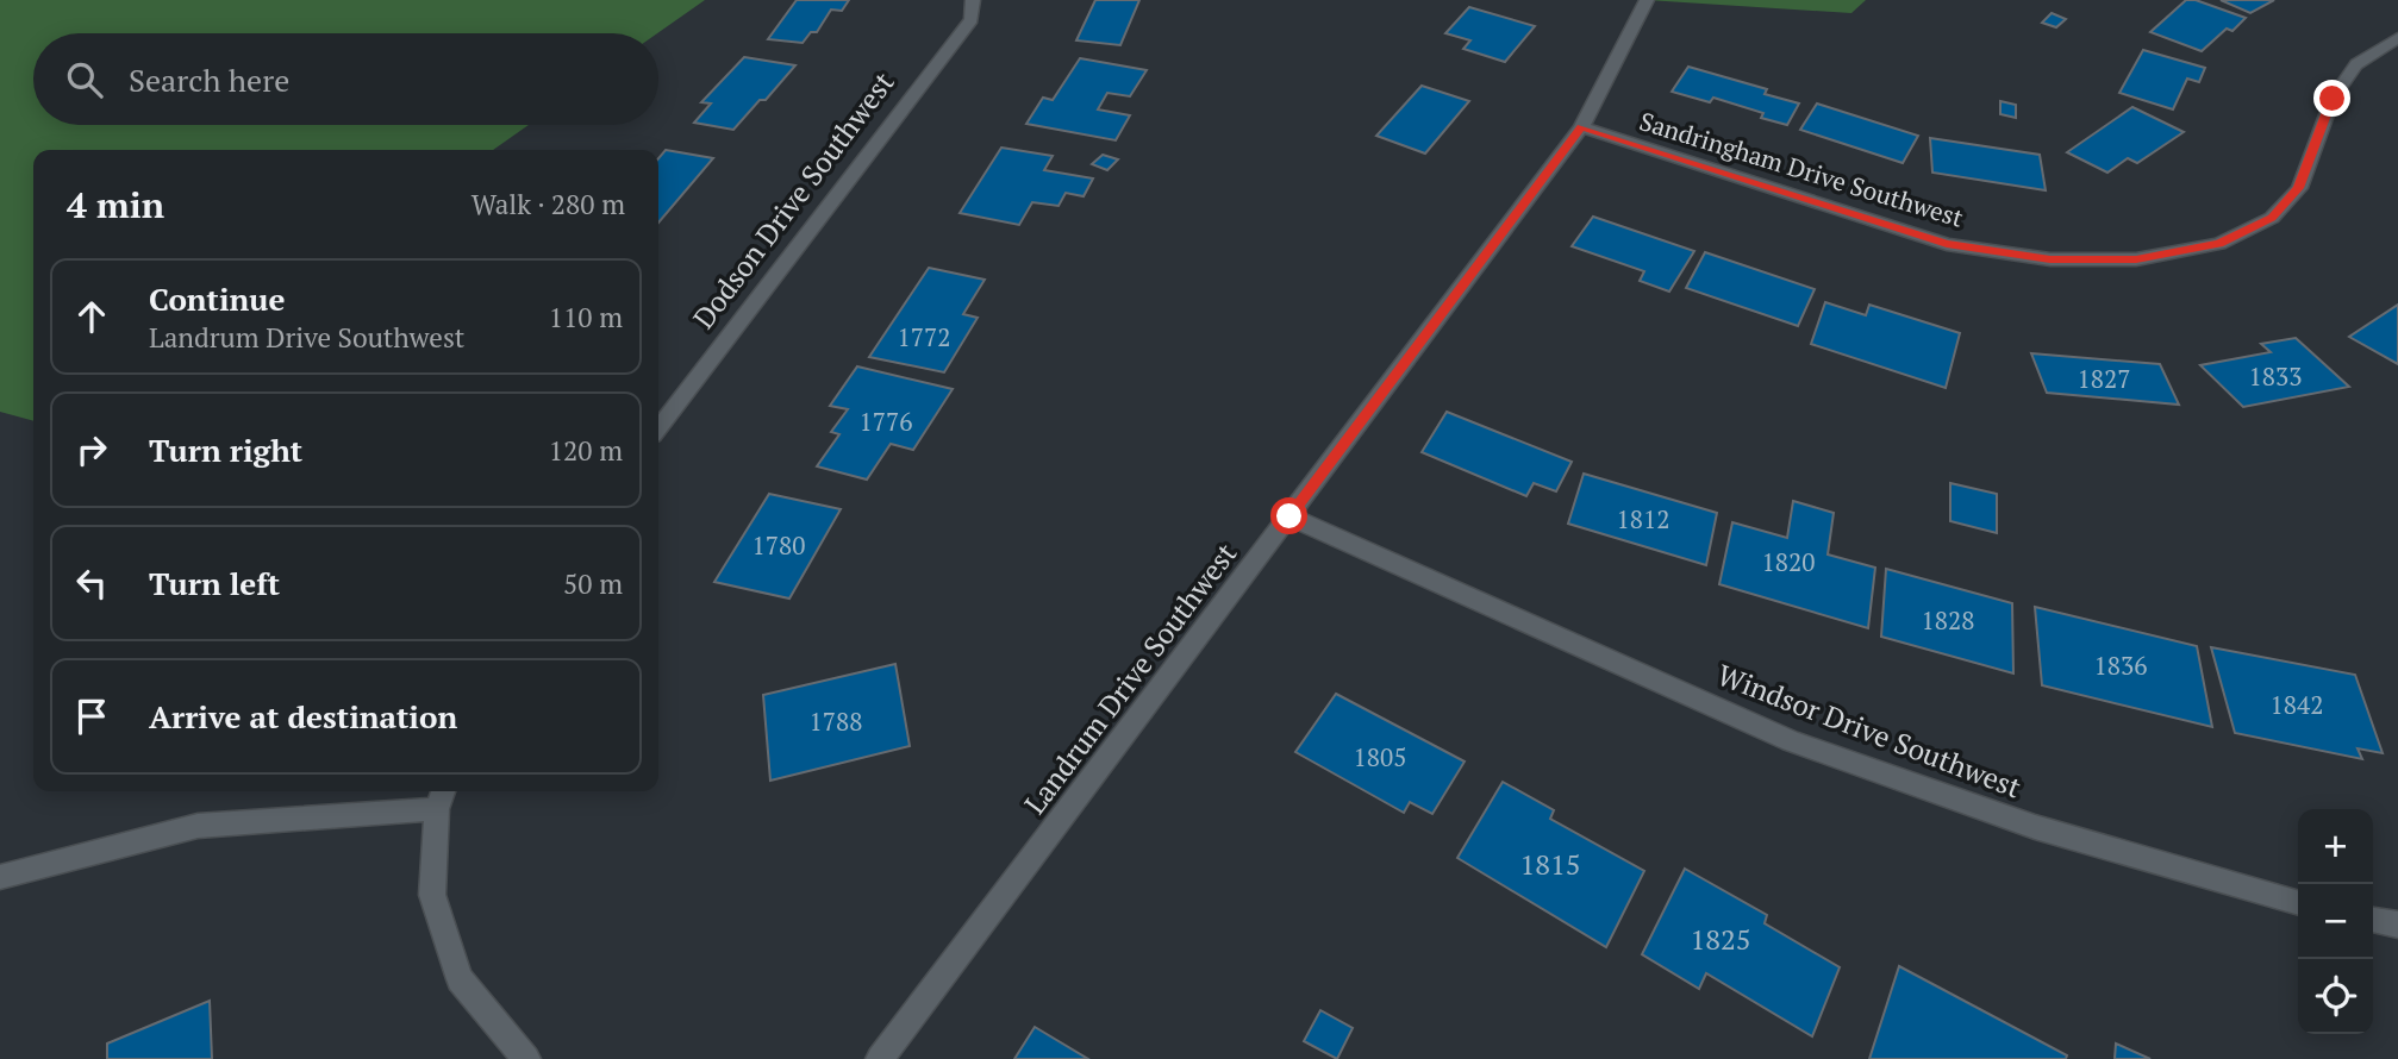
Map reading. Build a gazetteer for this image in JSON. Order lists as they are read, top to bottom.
{
  "streets": {
    "street": [
      "Sandringham Drive Southwest",
      "Dodson Drive Southwest",
      "Landrum Drive Southwest",
      "Windsor Drive Southwest"
    ]
  },
  "crossings": [
    ["Sandringham Drive Southwest", "Landrum Drive Southwest"],
    ["Landrum Drive Southwest", "Windsor Drive Southwest"]
  ],
  "house_numbers": [
    "1772",
    "1833",
    "1827",
    "1776",
    "1812",
    "1780",
    "1820",
    "1828",
    "1836",
    "1842",
    "1788",
    "1805",
    "1815",
    "1825"
  ],
  "page": {
    "search": "Search here",
    "heading": ["4 min", "Walk · 280 m"],
    "list": [
      ["Continue", "Landrum Drive Southwest", "110 m"],
      ["Turn right", "120 m"],
      ["Turn left", "50 m"],
      "Arrive at destination"
    ],
    "map_buttons": ["+", "−"]
  }
}
